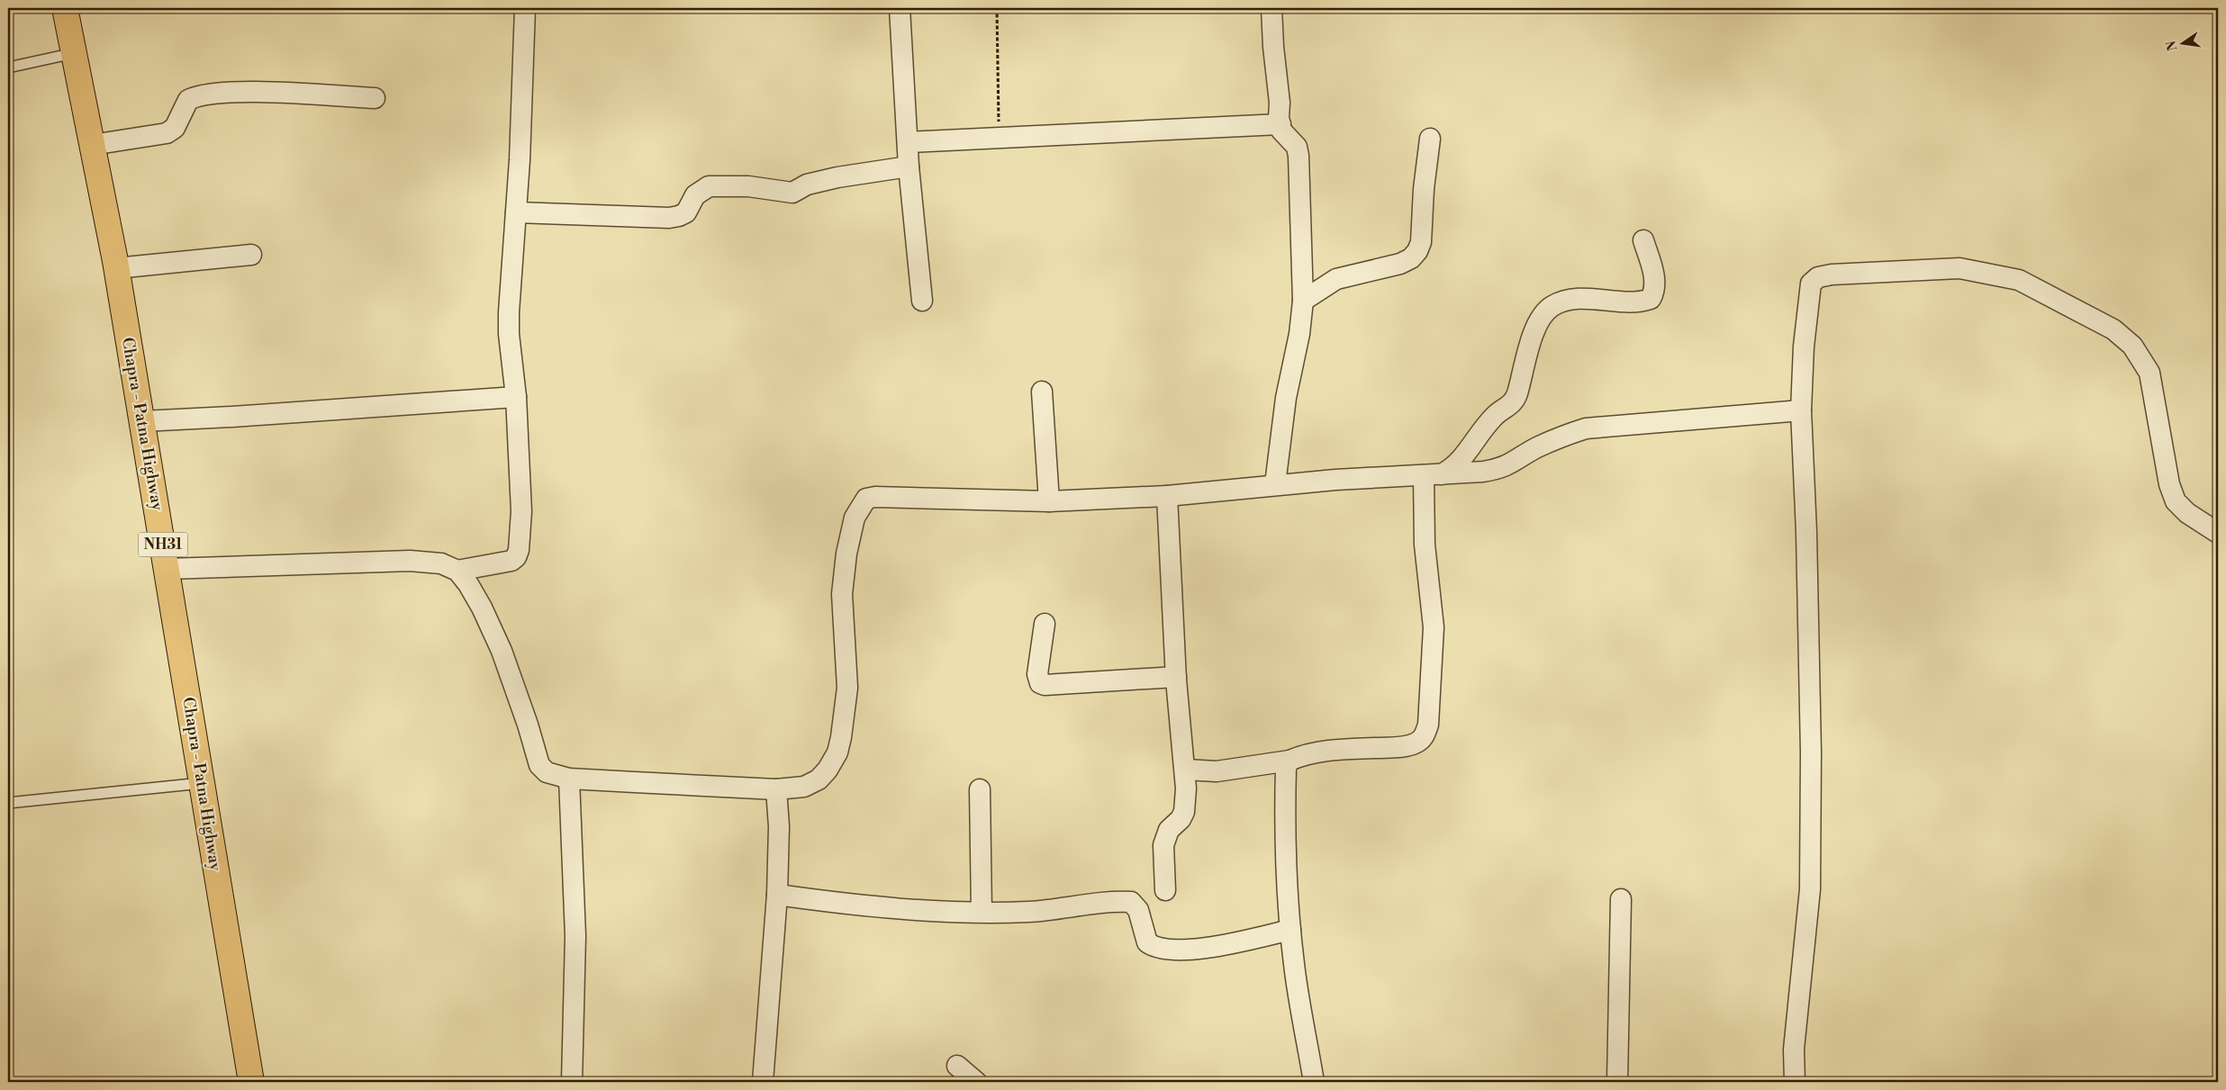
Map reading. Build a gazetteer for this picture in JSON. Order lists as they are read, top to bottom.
{
  "streets": {
    "highway": ["Chapra - Patna Highway", "NH31"]
  },
  "north": "left"
}
